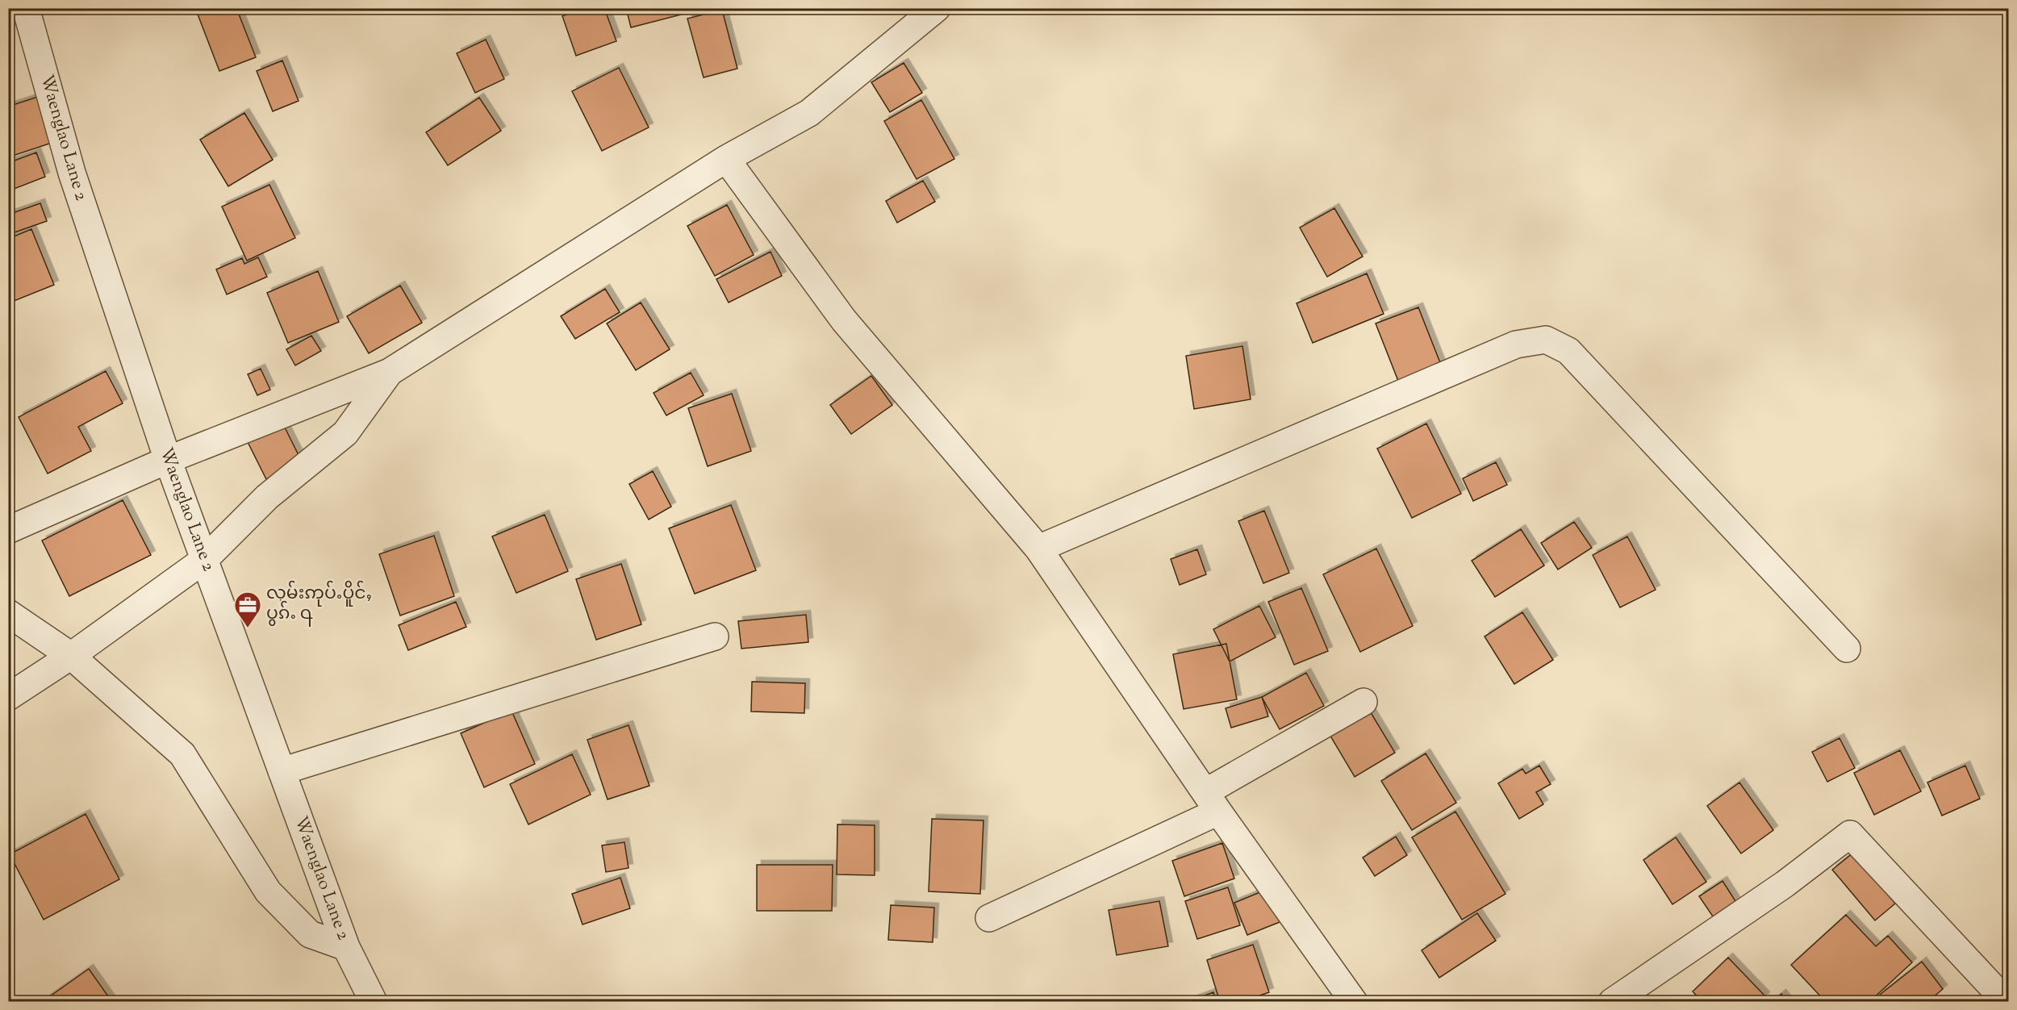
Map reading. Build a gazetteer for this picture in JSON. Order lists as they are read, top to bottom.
{
  "streets": {
    "street": ["Waenglao Lane 2"]
  },
  "places": {
    "office": ["လုမ်းဢုပ်ႉပိူင်ႇ ပွၵ်ႉ ႖"]
  }
}
